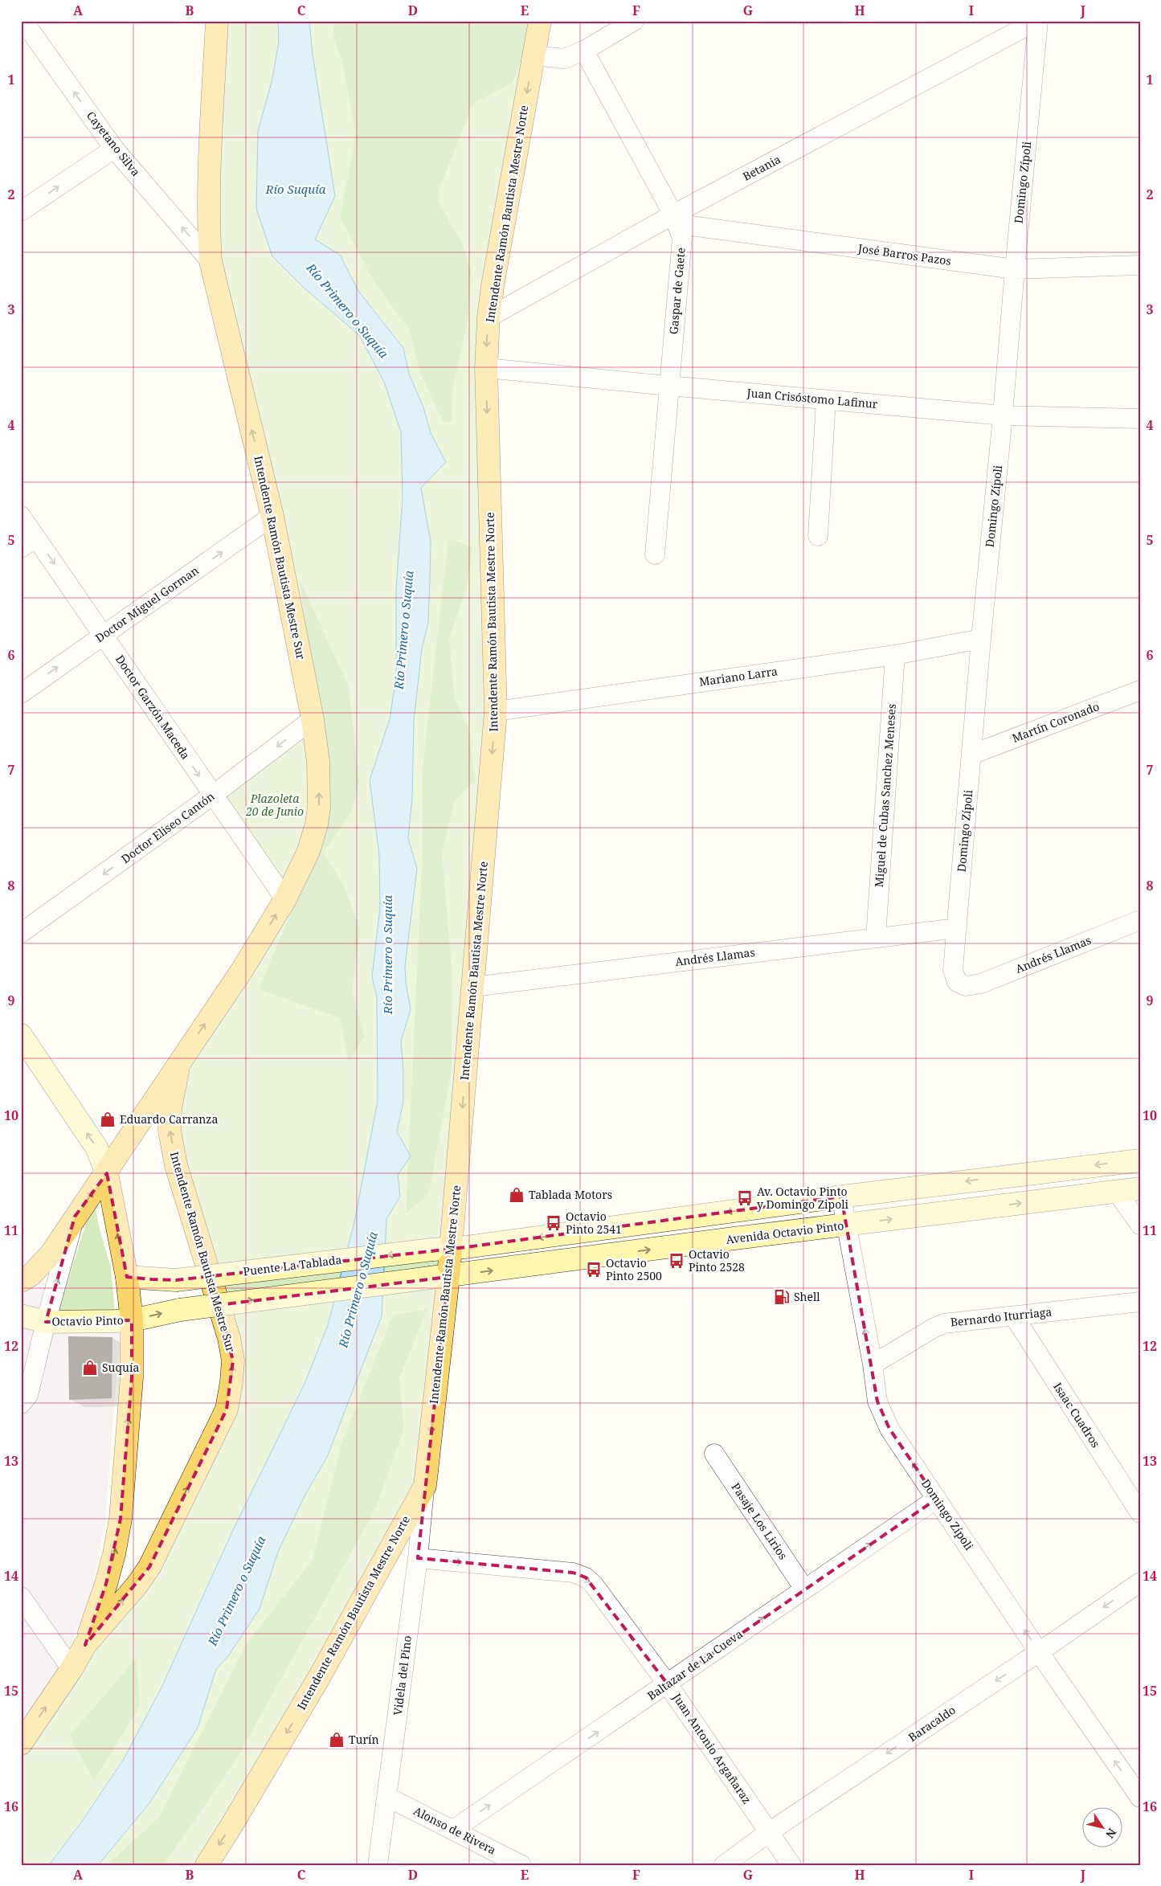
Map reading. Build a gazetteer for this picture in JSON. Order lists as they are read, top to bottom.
{
  "streets": {
    "main road": [
      "Intendente Ramón Bautista Mestre Norte",
      "Intendente Ramón Bautista Mestre Sur",
      "Avenida Octavio Pinto",
      "Puente La Tablada",
      "Octavio Pinto"
    ],
    "street": [
      "Cayetano Silva",
      "Betania",
      "Domingo Zípoli",
      "José Barros Pazos",
      "Gaspar de Gaete",
      "Juan Crisóstomo Lafinur",
      "Doctor Miguel Gorman",
      "Mariano Larra",
      "Doctor Garzón Maceda",
      "Martín Coronado",
      "Miguel de Cubas Sanchez Meneses",
      "Doctor Eliseo Cantón",
      "Andrés Llamas",
      "Bernardo Iturriaga",
      "Isaac Cuadros",
      "Pasaje Los Lirios",
      "Baltazar de La Cueva",
      "Videla del Pino",
      "Baracaldo",
      "Juan Antonio Argañaraz",
      "Alonso de Rivera"
    ]
  },
  "crossings": [
    ["Cayetano Silva", "Intendente Ramón Bautista Mestre Sur"],
    ["Betania", "Domingo Zípoli"],
    ["Betania", "Intendente Ramón Bautista Mestre Norte"],
    ["Betania", "José Barros Pazos"],
    ["Betania", "Gaspar de Gaete"],
    ["Domingo Zípoli", "José Barros Pazos"],
    ["Domingo Zípoli", "Juan Crisóstomo Lafinur"],
    ["Domingo Zípoli", "Mariano Larra"],
    ["Domingo Zípoli", "Martín Coronado"],
    ["Domingo Zípoli", "Andrés Llamas"],
    ["Domingo Zípoli", "Avenida Octavio Pinto"],
    ["Domingo Zípoli", "Bernardo Iturriaga"],
    ["Domingo Zípoli", "Baltazar de La Cueva"],
    ["Domingo Zípoli", "Baracaldo"],
    ["Intendente Ramón Bautista Mestre Norte", "Juan Crisóstomo Lafinur"],
    ["Intendente Ramón Bautista Mestre Norte", "Mariano Larra"],
    ["Intendente Ramón Bautista Mestre Norte", "Andrés Llamas"],
    ["Intendente Ramón Bautista Mestre Norte", "Avenida Octavio Pinto"],
    ["Intendente Ramón Bautista Mestre Norte", "Puente La Tablada"],
    ["Intendente Ramón Bautista Mestre Norte", "Videla del Pino"],
    ["José Barros Pazos", "Gaspar de Gaete"],
    ["Gaspar de Gaete", "Juan Crisóstomo Lafinur"],
    ["Intendente Ramón Bautista Mestre Sur", "Doctor Miguel Gorman"],
    ["Intendente Ramón Bautista Mestre Sur", "Doctor Garzón Maceda"],
    ["Intendente Ramón Bautista Mestre Sur", "Doctor Eliseo Cantón"],
    ["Intendente Ramón Bautista Mestre Sur", "Puente La Tablada"],
    ["Intendente Ramón Bautista Mestre Sur", "Octavio Pinto"],
    ["Doctor Miguel Gorman", "Doctor Garzón Maceda"],
    ["Mariano Larra", "Miguel de Cubas Sanchez Meneses"],
    ["Doctor Garzón Maceda", "Doctor Eliseo Cantón"],
    ["Miguel de Cubas Sanchez Meneses", "Andrés Llamas"],
    ["Bernardo Iturriaga", "Isaac Cuadros"],
    ["Pasaje Los Lirios", "Baltazar de La Cueva"],
    ["Baltazar de La Cueva", "Juan Antonio Argañaraz"],
    ["Baltazar de La Cueva", "Alonso de Rivera"],
    ["Videla del Pino", "Juan Antonio Argañaraz"],
    ["Videla del Pino", "Alonso de Rivera"],
    ["Baracaldo", "Juan Antonio Argañaraz"]
  ],
  "one_way": [
    "Cayetano Silva",
    "Domingo Zípoli",
    "Intendente Ramón Bautista Mestre Norte",
    "Intendente Ramón Bautista Mestre Sur",
    "Doctor Miguel Gorman",
    "Doctor Garzón Maceda",
    "Doctor Eliseo Cantón",
    "Baltazar de La Cueva",
    "Baracaldo",
    "Juan Antonio Argañaraz"
  ],
  "water": ["Río Suquía", "Río Primero o Suquía"],
  "parks": ["Plazoleta 20 de Junio"],
  "places": {
    "shop": [
      "Eduardo Carranza",
      "Tablada Motors",
      "Suquía",
      "Turín"
    ],
    "bus stop": [
      "Av. Octavio Pinto y Domingo Zipoli",
      "Octavio Pinto 2541",
      "Octavio Pinto 2528",
      "Octavio Pinto 2500"
    ],
    "fuel station": ["Shell"]
  },
  "north": "bottom right",
  "grid": {
    "columns": [
      "A",
      "B",
      "C",
      "D",
      "E",
      "F",
      "G",
      "H",
      "I",
      "J"
    ],
    "rows": [
      "1",
      "2",
      "3",
      "4",
      "5",
      "6",
      "7",
      "8",
      "9",
      "10",
      "11",
      "12",
      "13",
      "14",
      "15",
      "16"
    ]
  }
}
